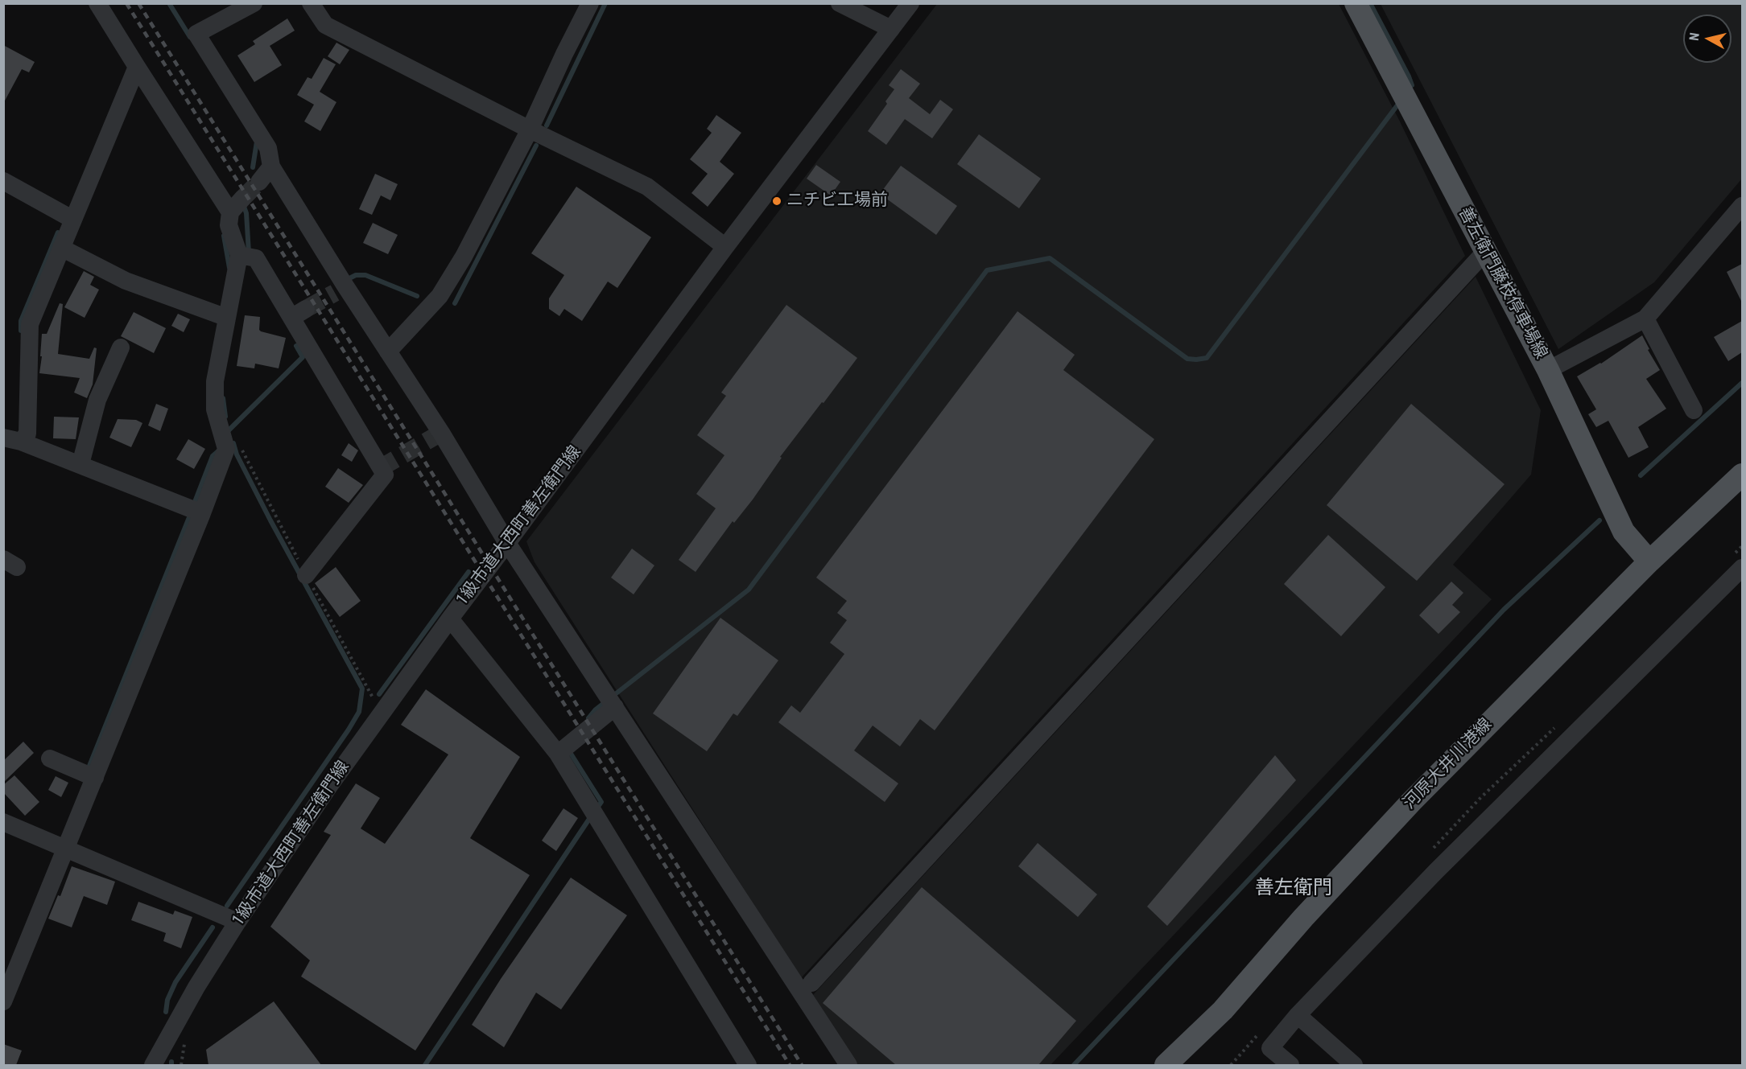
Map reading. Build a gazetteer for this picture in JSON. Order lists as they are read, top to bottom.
{
  "streets": {
    "main road": ["善左衛門藤枝停車場線", "河原大井川港線"],
    "street": ["1級市道大西町善左衛門線"]
  },
  "crossings": [
    ["善左衛門藤枝停車場線", "河原大井川港線"]
  ],
  "districts": ["善左衛門"],
  "places": ["ニチビ工場前"],
  "north": "left"
}
